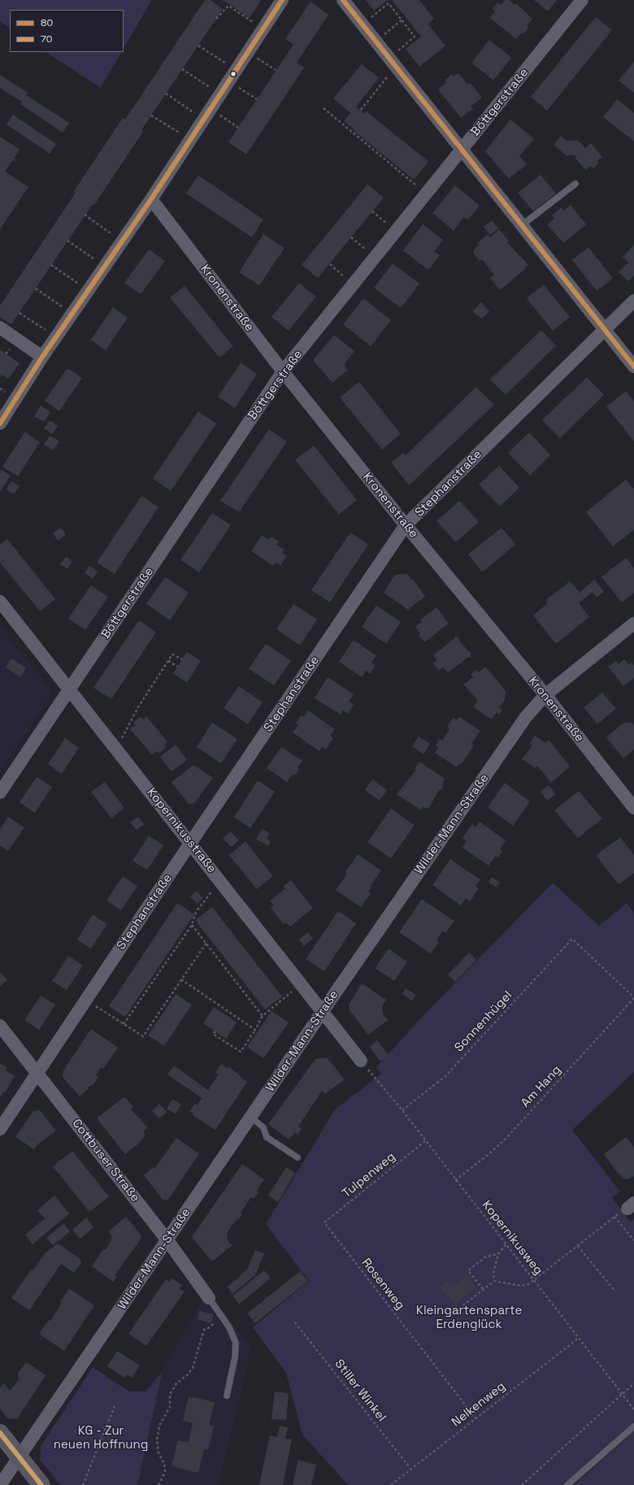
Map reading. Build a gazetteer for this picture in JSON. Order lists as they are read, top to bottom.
{
  "streets": {
    "street": [
      "Böttgerstraße",
      "Kronenstraße",
      "Stephanstraße",
      "Wilder-Mann-Straße",
      "Kopernikusstraße",
      "Cottbuser Straße"
    ],
    "path": [
      "Sonnenhügel",
      "Am Hang",
      "Tulpenweg",
      "Kopernikusweg",
      "Rosenweg",
      "Stiller Winkel",
      "Nelkenweg"
    ]
  },
  "crossings": [
    ["Böttgerstraße", "Kronenstraße"],
    ["Böttgerstraße", "Kopernikusstraße"],
    ["Kronenstraße", "Stephanstraße"],
    ["Kronenstraße", "Wilder-Mann-Straße"],
    ["Stephanstraße", "Kopernikusstraße"],
    ["Stephanstraße", "Cottbuser Straße"],
    ["Wilder-Mann-Straße", "Kopernikusstraße"],
    ["Wilder-Mann-Straße", "Cottbuser Straße"],
    ["Sonnenhügel", "Am Hang"],
    ["Sonnenhügel", "Kopernikusweg"],
    ["Am Hang", "Kopernikusweg"],
    ["Tulpenweg", "Kopernikusweg"],
    ["Tulpenweg", "Rosenweg"],
    ["Kopernikusweg", "Nelkenweg"],
    ["Rosenweg", "Nelkenweg"],
    ["Stiller Winkel", "Nelkenweg"]
  ],
  "parks": ["Kleingartensparte Erdenglück", "KG - Zur neuen Hoffnung"],
  "lines": ["transit line 80", "transit line 70"],
  "legend": ["80", "70"]
}
